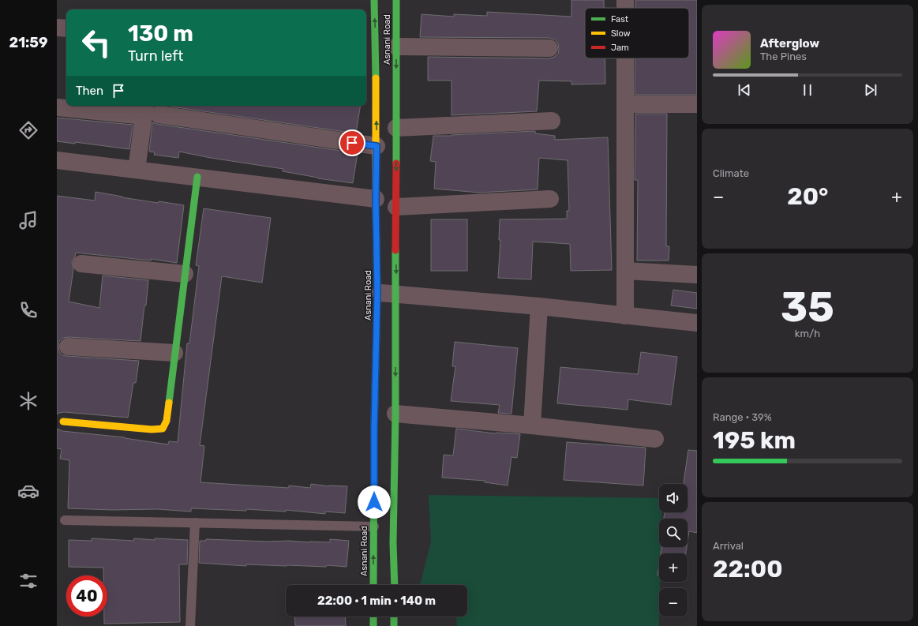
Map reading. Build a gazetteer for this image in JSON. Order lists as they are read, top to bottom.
{
  "streets": {
    "street": ["Asnani Road"]
  },
  "legend": ["Fast", "Slow", "Jam"],
  "page": {
    "tabs": "21:59",
    "turn": ["130 m", "Turn left"],
    "song": ["Afterglow", "The Pines"],
    "then": "Then",
    "tile": [
      "Climate",
      ["35", "km/h"],
      ["Range · 39%", "195 km"],
      ["Arrival", "22:00"]
    ],
    "heat": ["−", "20°", "+"],
    "map_buttons": ["+", "−"],
    "limit": "40",
    "trip": "22:00 · 1 min · 140 m"
  }
}
